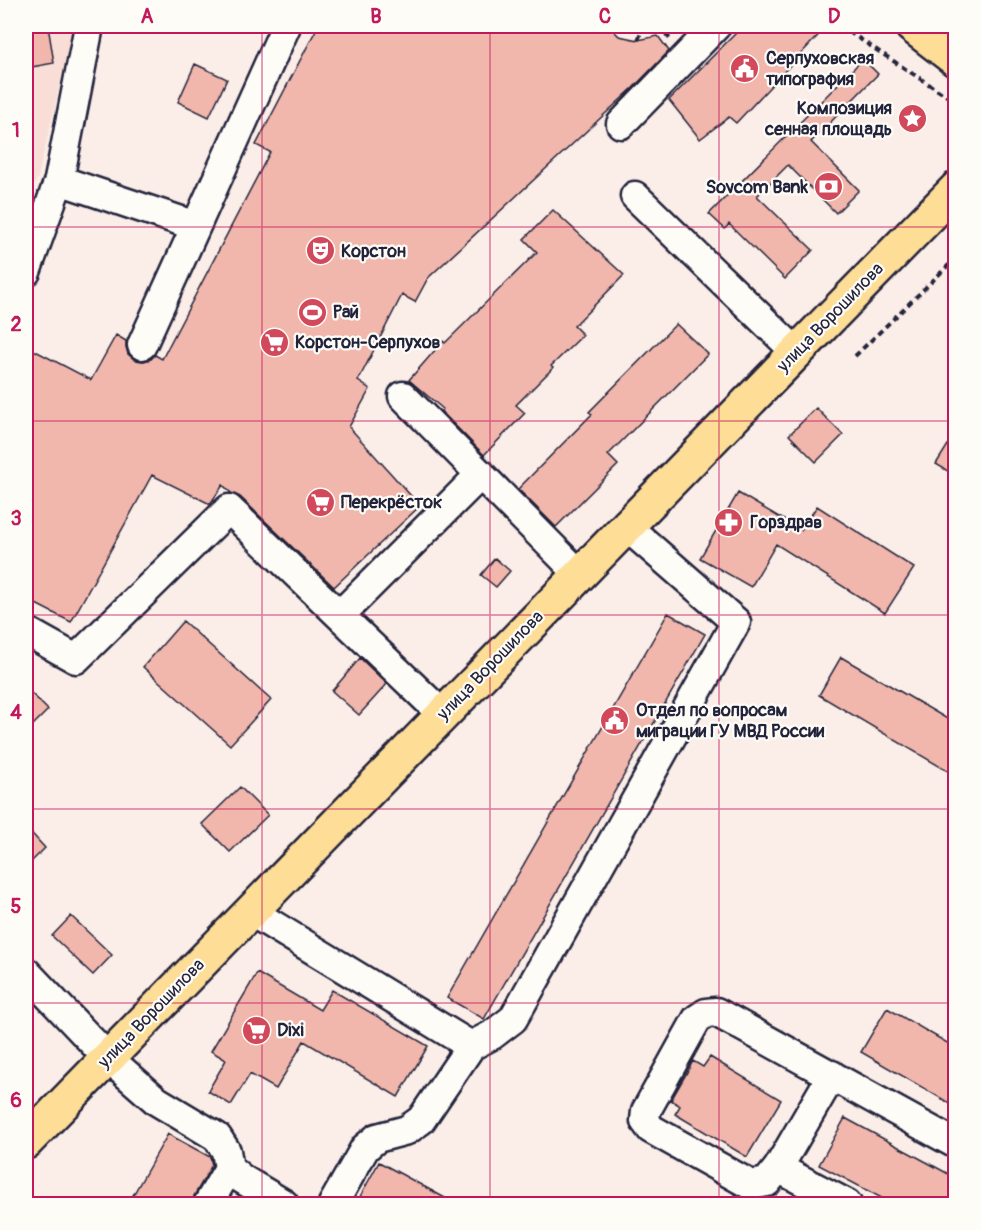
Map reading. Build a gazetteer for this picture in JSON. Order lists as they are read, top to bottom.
{
  "streets": {
    "main road": ["улица Ворошилова"]
  },
  "places": {
    "public building": ["Серпуховская типография", "Отдел по вопросам миграции ГУ МВД России"],
    "place": ["Композиция сенная площадь"],
    "bank": ["Sovcom Bank"],
    "theatre": ["Корстон"],
    "sports": ["Рай"],
    "supermarket": ["Корстон-Серпухов", "Перекрёсток", "Dixi"],
    "pharmacy": ["Горздрав"]
  },
  "grid": {
    "columns": [
      "A",
      "B",
      "C",
      "D"
    ],
    "rows": [
      "1",
      "2",
      "3",
      "4",
      "5",
      "6"
    ]
  }
}
